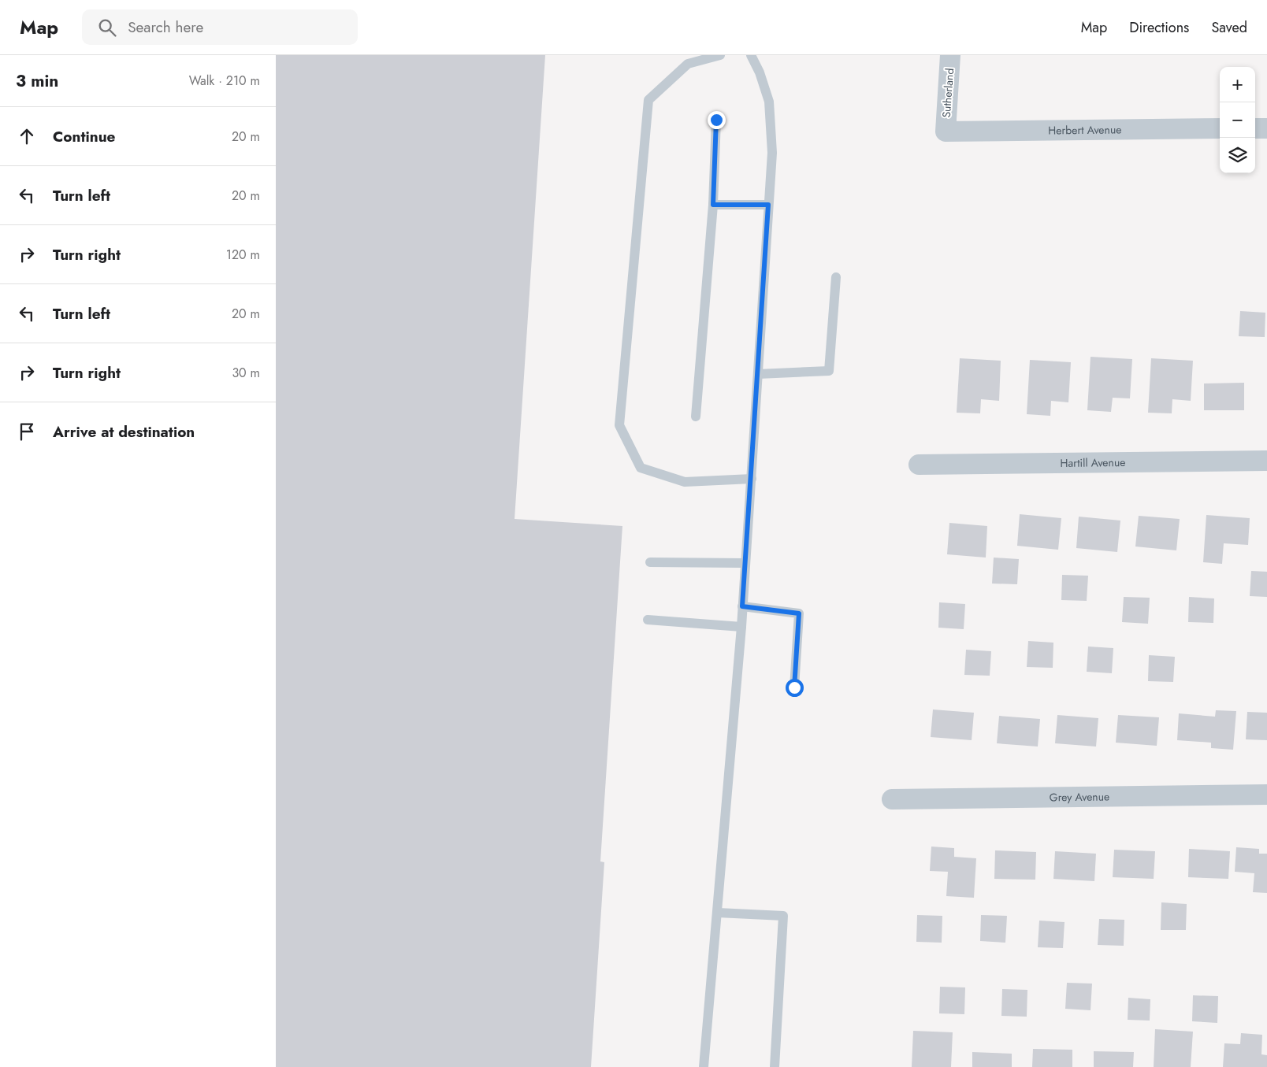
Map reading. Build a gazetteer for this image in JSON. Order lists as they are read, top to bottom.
{
  "streets": {
    "street": [
      "Sutherland",
      "Herbert Avenue",
      "Hartill Avenue",
      "Grey Avenue"
    ]
  },
  "crossings": [
    ["Sutherland", "Herbert Avenue"]
  ],
  "page": {
    "header": "Map",
    "search": "Search here",
    "nav": ["Map", "Directions", "Saved"],
    "heading": ["3 min", "Walk · 210 m"],
    "map_buttons": ["+", "−"],
    "list": [
      ["Continue", "20 m"],
      ["Turn left", "20 m"],
      ["Turn right", "120 m"],
      ["Turn left", "20 m"],
      ["Turn right", "30 m"],
      "Arrive at destination"
    ]
  }
}
